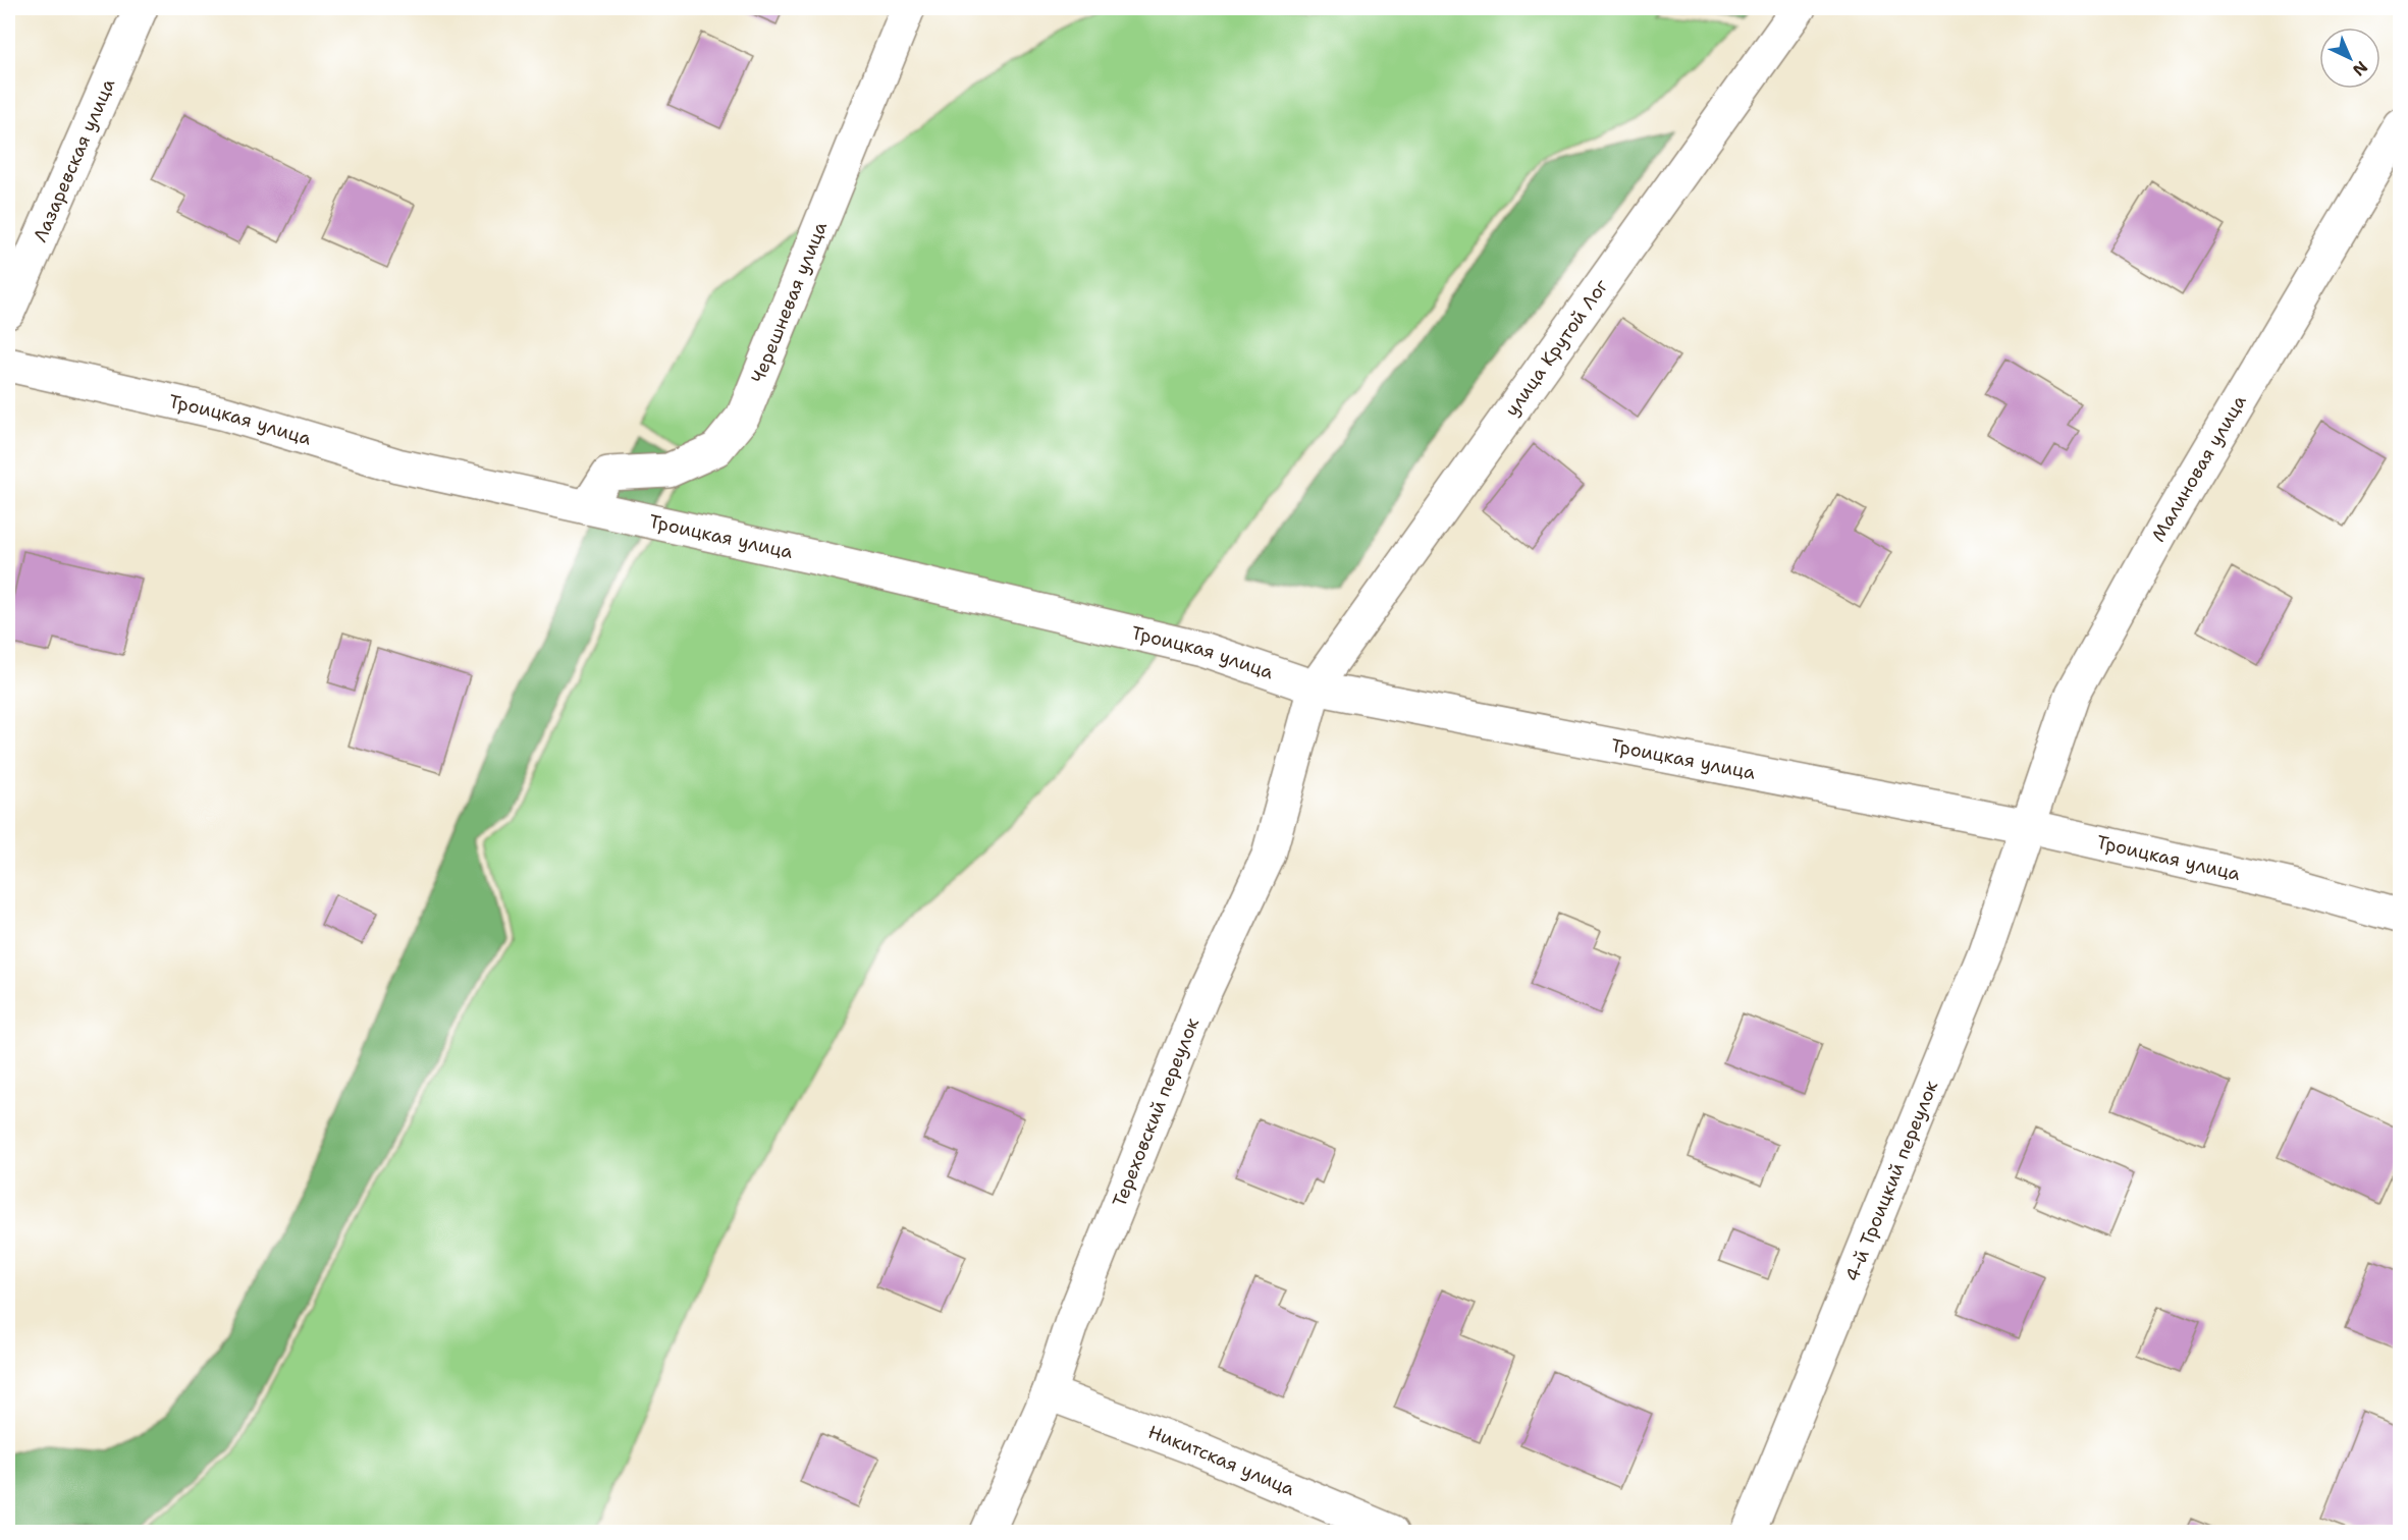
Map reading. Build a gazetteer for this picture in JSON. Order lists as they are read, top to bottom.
{
  "streets": {
    "street": [
      "Лазаревская улица",
      "Черешневая улица",
      "улица Крутой Лог",
      "Троицкая улица",
      "Малиновая улица",
      "Тереховский переулок",
      "4-й Троицкий переулок",
      "Никитская улица"
    ]
  },
  "crossings": [
    ["Черешневая улица", "Троицкая улица"],
    ["улица Крутой Лог", "Троицкая улица"],
    ["улица Крутой Лог", "Тереховский переулок"],
    ["Троицкая улица", "Малиновая улица"],
    ["Троицкая улица", "Тереховский переулок"],
    ["Троицкая улица", "4-й Троицкий переулок"],
    ["Малиновая улица", "4-й Троицкий переулок"],
    ["Тереховский переулок", "Никитская улица"]
  ],
  "north": "bottom right"
}
